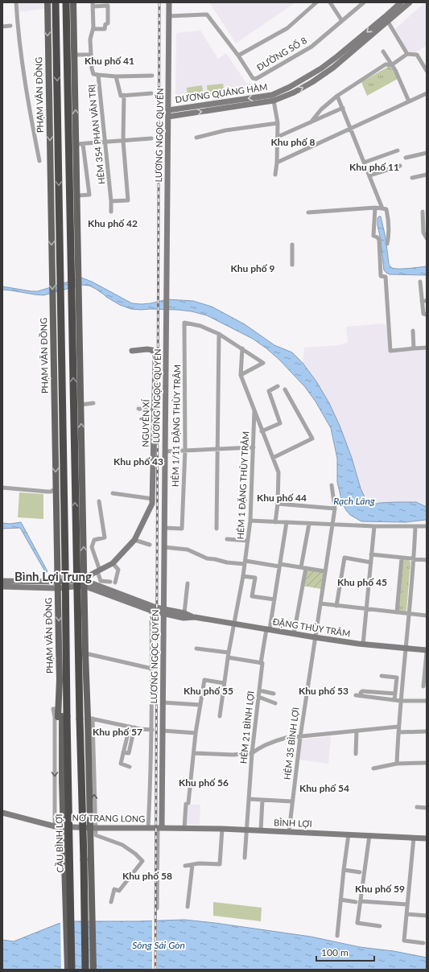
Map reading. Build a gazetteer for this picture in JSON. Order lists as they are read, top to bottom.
{
  "streets": {
    "highway": ["PHẠM VĂN ĐỒNG", "CẦU BÌNH LỢI"],
    "street": [
      "ĐƯỜNG SỐ 8",
      "DƯƠNG QUẢNG HÀM",
      "HẺM 354 PHAN VĂN TRỊ",
      "LƯƠNG NGỌC QUYẾN",
      "NGUYỄN XÍ",
      "HẺM 1/11 ĐẶNG THÙY TRÂM",
      "HẺM 1 ĐẶNG THÙY TRÂM",
      "ĐẶNG THÙY TRÂM",
      "HẺM 21 BÌNH LỢI",
      "HẺM 35 BÌNH LỢI",
      "NƠ TRANG LONG",
      "BÌNH LỢI"
    ]
  },
  "crossings": [
    ["ĐƯỜNG SỐ 8", "LƯƠNG NGỌC QUYẾN"],
    ["DƯƠNG QUẢNG HÀM", "LƯƠNG NGỌC QUYẾN"],
    ["PHẠM VĂN ĐỒNG", "NƠ TRANG LONG"],
    ["PHẠM VĂN ĐỒNG", "CẦU BÌNH LỢI"],
    ["LƯƠNG NGỌC QUYẾN", "HẺM 1/11 ĐẶNG THÙY TRÂM"],
    ["LƯƠNG NGỌC QUYẾN", "ĐẶNG THÙY TRÂM"],
    ["LƯƠNG NGỌC QUYẾN", "NƠ TRANG LONG"],
    ["LƯƠNG NGỌC QUYẾN", "BÌNH LỢI"],
    ["NGUYỄN XÍ", "ĐẶNG THÙY TRÂM"],
    ["HẺM 1 ĐẶNG THÙY TRÂM", "ĐẶNG THÙY TRÂM"],
    ["ĐẶNG THÙY TRÂM", "HẺM 21 BÌNH LỢI"],
    ["ĐẶNG THÙY TRÂM", "HẺM 35 BÌNH LỢI"],
    ["HẺM 21 BÌNH LỢI", "BÌNH LỢI"],
    ["HẺM 35 BÌNH LỢI", "BÌNH LỢI"],
    ["NƠ TRANG LONG", "BÌNH LỢI"]
  ],
  "districts": [
    "Khu phố 41",
    "Khu phố 8",
    "Khu phố 11",
    "Khu phố 42",
    "Khu phố 9",
    "Khu phố 43",
    "Khu phố 44",
    "Bình Lợi Trung",
    "Khu phố 45",
    "Khu phố 55",
    "Khu phố 53",
    "Khu phố 57",
    "Khu phố 56",
    "Khu phố 54",
    "Khu phố 58",
    "Khu phố 59"
  ],
  "water": ["Rạch Lăng", "Sông Sài Gòn"],
  "scale_bar": "100 m"
}
